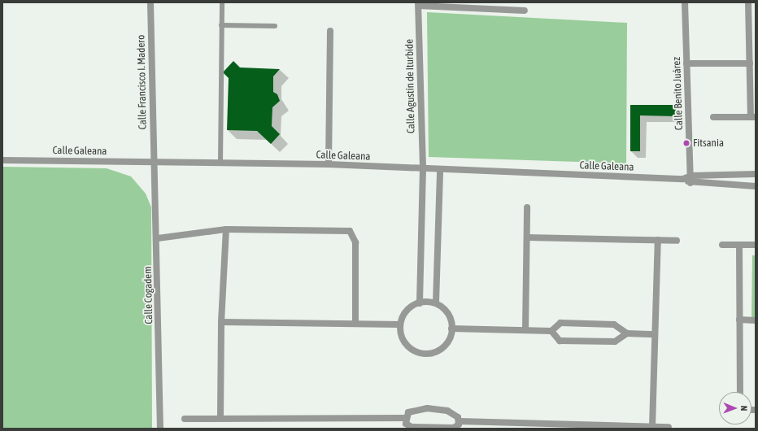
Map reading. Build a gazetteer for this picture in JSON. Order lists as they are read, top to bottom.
{
  "streets": {
    "street": [
      "Calle Francisco I. Madero",
      "Calle Agustín de Iturbide",
      "Calle Benito Juárez",
      "Calle Galeana",
      "Calle Cogadem"
    ]
  },
  "crossings": [
    ["Calle Francisco I. Madero", "Calle Galeana"],
    ["Calle Francisco I. Madero", "Calle Cogadem"],
    ["Calle Agustín de Iturbide", "Calle Galeana"],
    ["Calle Galeana", "Calle Cogadem"]
  ],
  "places": ["Fitsania"],
  "north": "right"
}
